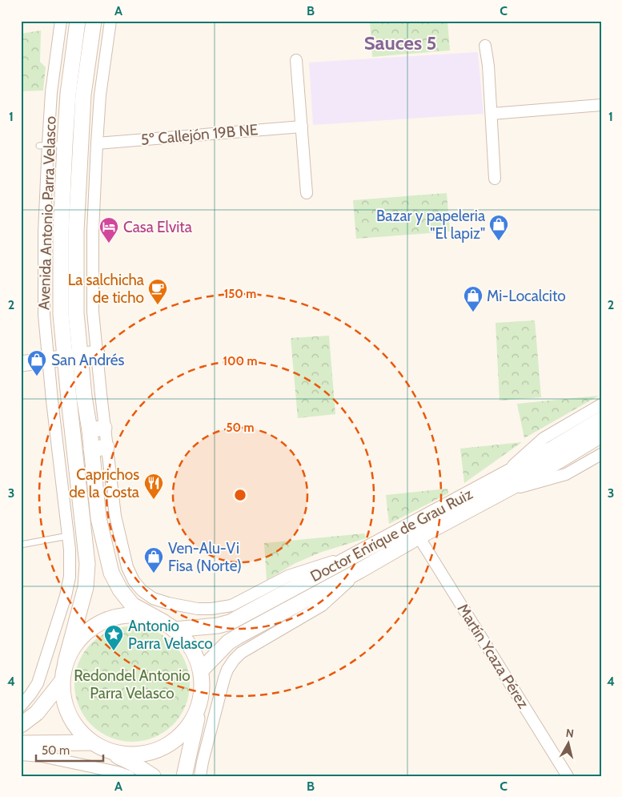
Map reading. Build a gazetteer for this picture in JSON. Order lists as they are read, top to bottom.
{
  "streets": {
    "main road": ["Avenida Antonio Parra Velasco", "Doctor Enrique de Grau Ruiz"],
    "street": ["5º Callejón 19B NE", "Martín Ycaza Pérez"]
  },
  "crossings": [
    ["5º Callejón 19B NE", "Avenida Antonio Parra Velasco"],
    ["Avenida Antonio Parra Velasco", "Doctor Enrique de Grau Ruiz"],
    ["Doctor Enrique de Grau Ruiz", "Martín Ycaza Pérez"]
  ],
  "districts": ["Sauces 5"],
  "parks": ["Redondel Antonio Parra Velasco"],
  "places": {
    "shop": [
      "Bazar y papeleria \"El lapiz\"",
      "Mi-Localcito",
      "San Andrés",
      "Ven-Alu-Vi Fisa (Norte)"
    ],
    "hotel": ["Casa Elvita"],
    "cafe": ["La salchicha de ticho"],
    "restaurant": ["Caprichos de la Costa"],
    "place": ["Antonio Parra Velasco"]
  },
  "scale_bar": "50 m",
  "north": "top",
  "grid": {
    "columns": ["A", "B", "C"],
    "rows": [
      "1",
      "2",
      "3",
      "4"
    ]
  },
  "rings": ["150 m", "100 m", "50 m"]
}
